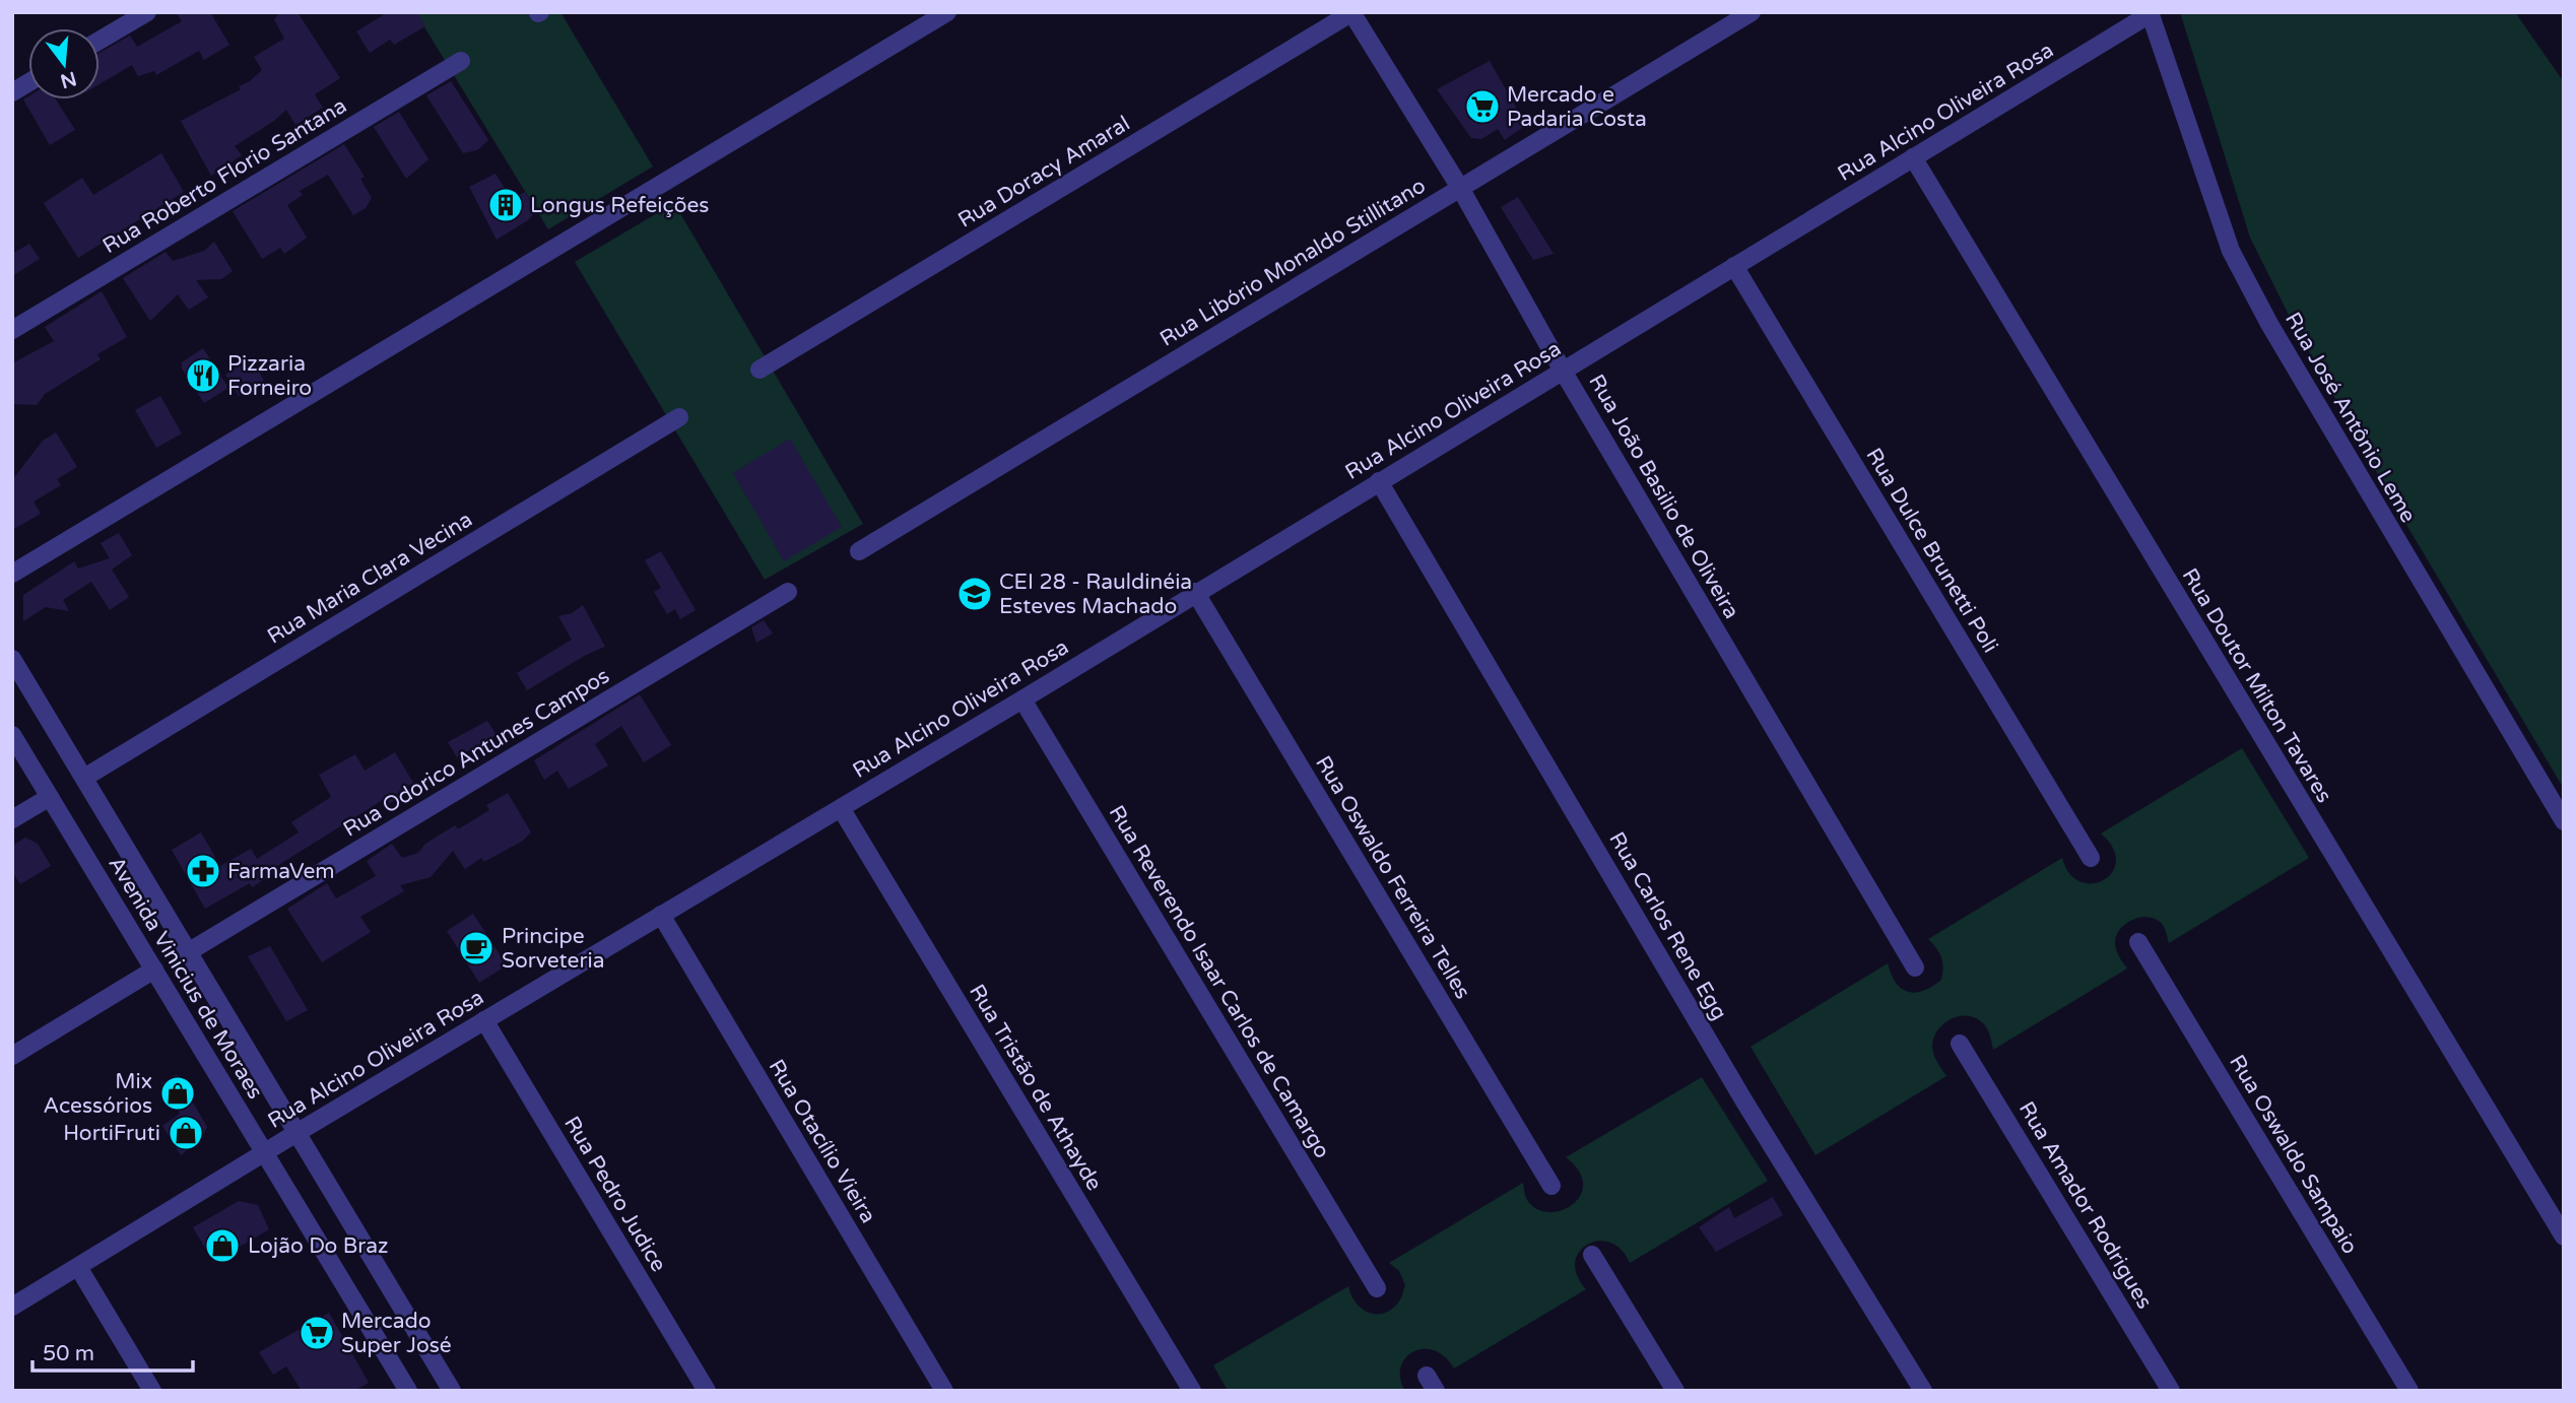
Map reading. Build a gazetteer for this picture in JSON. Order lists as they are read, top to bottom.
{
  "streets": {
    "street": [
      "Rua Alcino Oliveira Rosa",
      "Rua Doracy Amaral",
      "Rua Roberto Florio Santana",
      "Rua Libório Monaldo Stillitano",
      "Rua José Antônio Leme",
      "Rua João Basilio de Oliveira",
      "Rua Dulce Brunetti Poli",
      "Rua Maria Clara Vecina",
      "Rua Doutor Milton Tavares",
      "Rua Odorico Antunes Campos",
      "Rua Oswaldo Ferreira Telles",
      "Rua Carlos Rene Egg",
      "Avenida Vinicius de Moraes",
      "Rua Reverendo Isaar Carlos de Camargo",
      "Rua Tristão de Athayde",
      "Rua Otacílio Vieira",
      "Rua Oswaldo Sampaio",
      "Rua Pedro Judice",
      "Rua Amador Rodrigues"
    ]
  },
  "crossings": [
    ["Rua Alcino Oliveira Rosa", "Rua José Antônio Leme"],
    ["Rua Alcino Oliveira Rosa", "Rua João Basilio de Oliveira"],
    ["Rua Alcino Oliveira Rosa", "Rua Dulce Brunetti Poli"],
    ["Rua Alcino Oliveira Rosa", "Rua Doutor Milton Tavares"],
    ["Rua Alcino Oliveira Rosa", "Rua Oswaldo Ferreira Telles"],
    ["Rua Alcino Oliveira Rosa", "Rua Carlos Rene Egg"],
    ["Rua Alcino Oliveira Rosa", "Avenida Vinicius de Moraes"],
    ["Rua Alcino Oliveira Rosa", "Rua Reverendo Isaar Carlos de Camargo"],
    ["Rua Alcino Oliveira Rosa", "Rua Tristão de Athayde"],
    ["Rua Alcino Oliveira Rosa", "Rua Otacílio Vieira"],
    ["Rua Alcino Oliveira Rosa", "Rua Pedro Judice"],
    ["Rua Doracy Amaral", "Rua João Basilio de Oliveira"],
    ["Rua Libório Monaldo Stillitano", "Rua João Basilio de Oliveira"],
    ["Rua Maria Clara Vecina", "Avenida Vinicius de Moraes"],
    ["Rua Odorico Antunes Campos", "Avenida Vinicius de Moraes"]
  ],
  "places": {
    "supermarket": ["Mercado e Padaria Costa", "Mercado Super José"],
    "building": ["Longus Refeições"],
    "restaurant": ["Pizzaria Forneiro"],
    "school or university": ["CEI 28 - Rauldinéia Esteves Machado"],
    "pharmacy": ["FarmaVem"],
    "cafe": ["Principe Sorveteria"],
    "shop": ["Mix Acessórios", "HortiFruti", "Lojão Do Braz"]
  },
  "scale_bar": "50 m",
  "north": "bottom"
}
